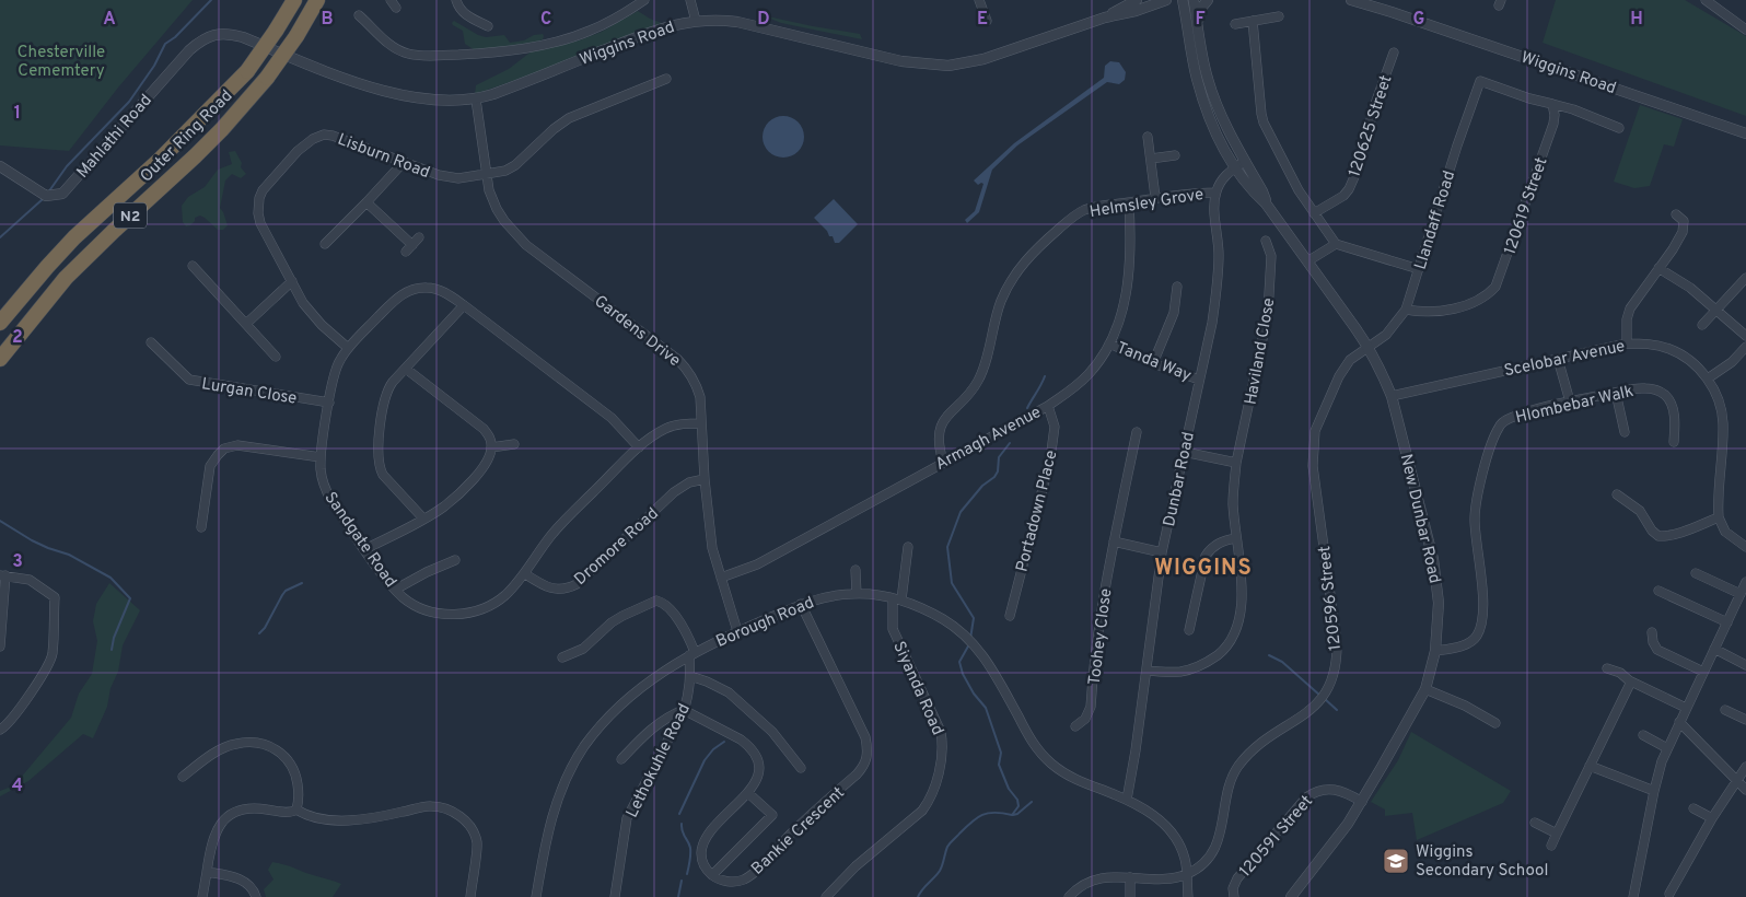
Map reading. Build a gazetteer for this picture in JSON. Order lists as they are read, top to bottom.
{
  "streets": {
    "highway": ["Outer Ring Road", "N2"],
    "street": [
      "Wiggins Road",
      "120625 Street",
      "Mahlathi Road",
      "Lisburn Road",
      "Helmsley Grove",
      "120619 Street",
      "Llandaff Road",
      "Gardens Drive",
      "Haviland Close",
      "Scelobar Avenue",
      "Tanda Way",
      "Lurgan Close",
      "Hlombebar Walk",
      "Armagh Avenue",
      "Dunbar Road",
      "Portadown Place",
      "New Dunbar Road",
      "Sandgate Road",
      "Dromore Road",
      "120596 Street",
      "Borough Road",
      "Toohey Close",
      "Siyanda Road",
      "Lethokuhle Road",
      "Bankie Crescent",
      "120591 Street"
    ]
  },
  "crossings": [
    ["Wiggins Road", "Mahlathi Road"],
    ["Wiggins Road", "Gardens Drive"],
    ["Lisburn Road", "Gardens Drive"],
    ["Lisburn Road", "Sandgate Road"],
    ["Helmsley Grove", "Armagh Avenue"],
    ["Helmsley Grove", "Dunbar Road"],
    ["120619 Street", "Llandaff Road"],
    ["Llandaff Road", "New Dunbar Road"],
    ["Llandaff Road", "120596 Street"],
    ["Gardens Drive", "Armagh Avenue"],
    ["Gardens Drive", "Sandgate Road"],
    ["Gardens Drive", "Dromore Road"],
    ["Gardens Drive", "Borough Road"],
    ["Haviland Close", "Dunbar Road"],
    ["Scelobar Avenue", "New Dunbar Road"],
    ["Tanda Way", "Armagh Avenue"],
    ["Tanda Way", "Dunbar Road"],
    ["Lurgan Close", "Sandgate Road"],
    ["Hlombebar Walk", "New Dunbar Road"],
    ["Armagh Avenue", "Portadown Place"],
    ["Dunbar Road", "Borough Road"],
    ["New Dunbar Road", "120596 Street"],
    ["New Dunbar Road", "120591 Street"],
    ["Sandgate Road", "Dromore Road"],
    ["120596 Street", "Borough Road"],
    ["Borough Road", "Siyanda Road"],
    ["Borough Road", "Lethokuhle Road"],
    ["Borough Road", "Bankie Crescent"]
  ],
  "districts": ["WIGGINS"],
  "parks": ["Chesterville Cememtery"],
  "places": {
    "school or university": ["Wiggins Secondary School"]
  },
  "grid": {
    "columns": [
      "A",
      "B",
      "C",
      "D",
      "E",
      "F",
      "G",
      "H"
    ],
    "rows": [
      "1",
      "2",
      "3",
      "4"
    ]
  }
}
